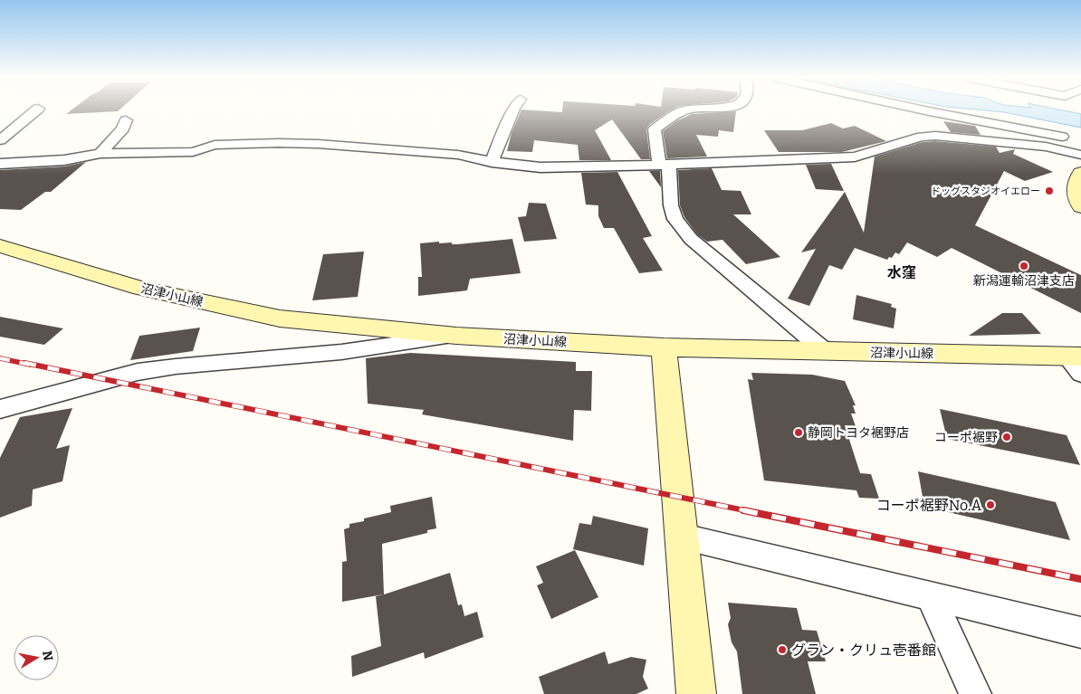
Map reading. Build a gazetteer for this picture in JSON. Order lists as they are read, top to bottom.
{
  "streets": {
    "main road": ["沼津小山線"]
  },
  "districts": ["水窪"],
  "places": [
    "ドッグスタジオイエロー",
    "新潟運輸沼津支店",
    "静岡トヨタ裾野店",
    "コーポ裾野",
    "コーポ裾野No.A",
    "グラン・クリュ壱番館"
  ],
  "north": "right"
}
